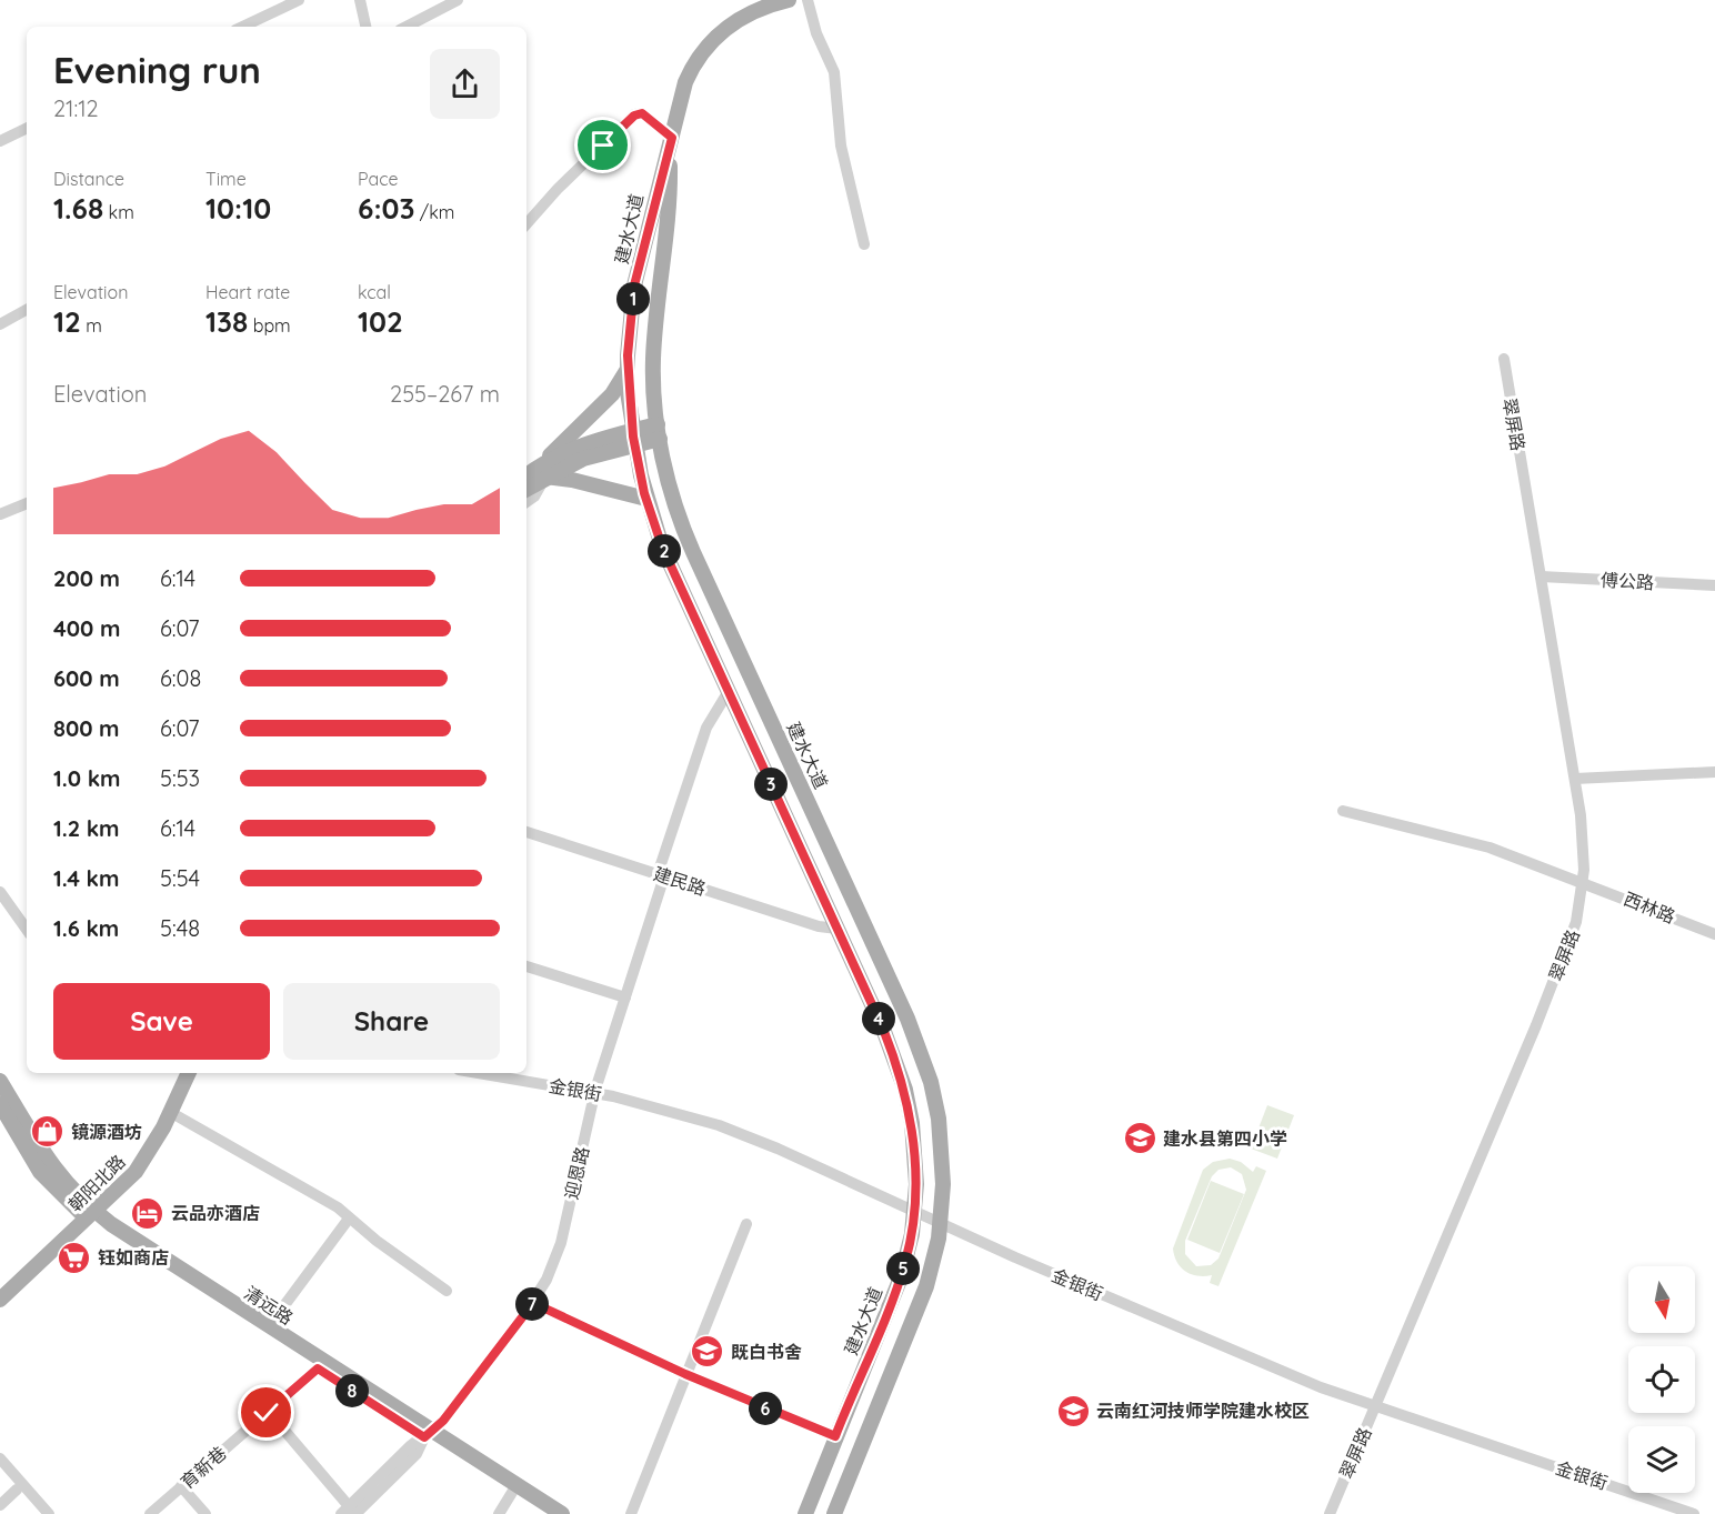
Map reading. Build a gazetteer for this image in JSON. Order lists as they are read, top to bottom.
{
  "streets": {
    "main road": ["建水大道", "朝阳北路", "清远路"],
    "street": [
      "翠屏路",
      "傅公路",
      "建民路",
      "西林路",
      "金银街",
      "迎恩路",
      "育新巷"
    ]
  },
  "crossings": [
    ["建水大道", "建民路"],
    ["建水大道", "金银街"],
    ["建水大道", "迎恩路"],
    ["翠屏路", "傅公路"],
    ["翠屏路", "西林路"],
    ["翠屏路", "金银街"],
    ["建民路", "迎恩路"],
    ["金银街", "迎恩路"],
    ["迎恩路", "清远路"],
    ["朝阳北路", "清远路"],
    ["清远路", "育新巷"]
  ],
  "places": {
    "shop": ["镜源酒坊"],
    "school or university": ["建水县第四小学", "既白书舍", "云南红河技师学院建水校区"],
    "hotel": ["云品亦酒店"],
    "supermarket": ["钰如商店"]
  },
  "north": "bottom",
  "page": {
    "heading": ["Evening run", "21:12"],
    "stats": [
      ["Distance", "1.68 km"],
      ["Time", "10:10"],
      ["Pace", "6:03 /km"],
      ["Elevation", "12 m"],
      ["Heart rate", "138 bpm"],
      ["kcal", "102"]
    ],
    "pins": [
      "1",
      "2",
      "3",
      "4",
      "5",
      "7",
      "8",
      "6"
    ],
    "chart": ["Elevation", "255–267 m"],
    "list": [
      {
        "name": "200 m",
        "note": "6:14"
      },
      {
        "name": "400 m",
        "note": "6:07"
      },
      {
        "name": "600 m",
        "note": "6:08"
      },
      {
        "name": "800 m",
        "note": "6:07"
      },
      {
        "name": "1.0 km",
        "note": "5:53"
      },
      {
        "name": "1.2 km",
        "note": "6:14"
      },
      {
        "name": "1.4 km",
        "note": "5:54"
      },
      {
        "name": "1.6 km",
        "note": "5:48"
      }
    ],
    "buttons": ["Save", "Share"]
  }
}
